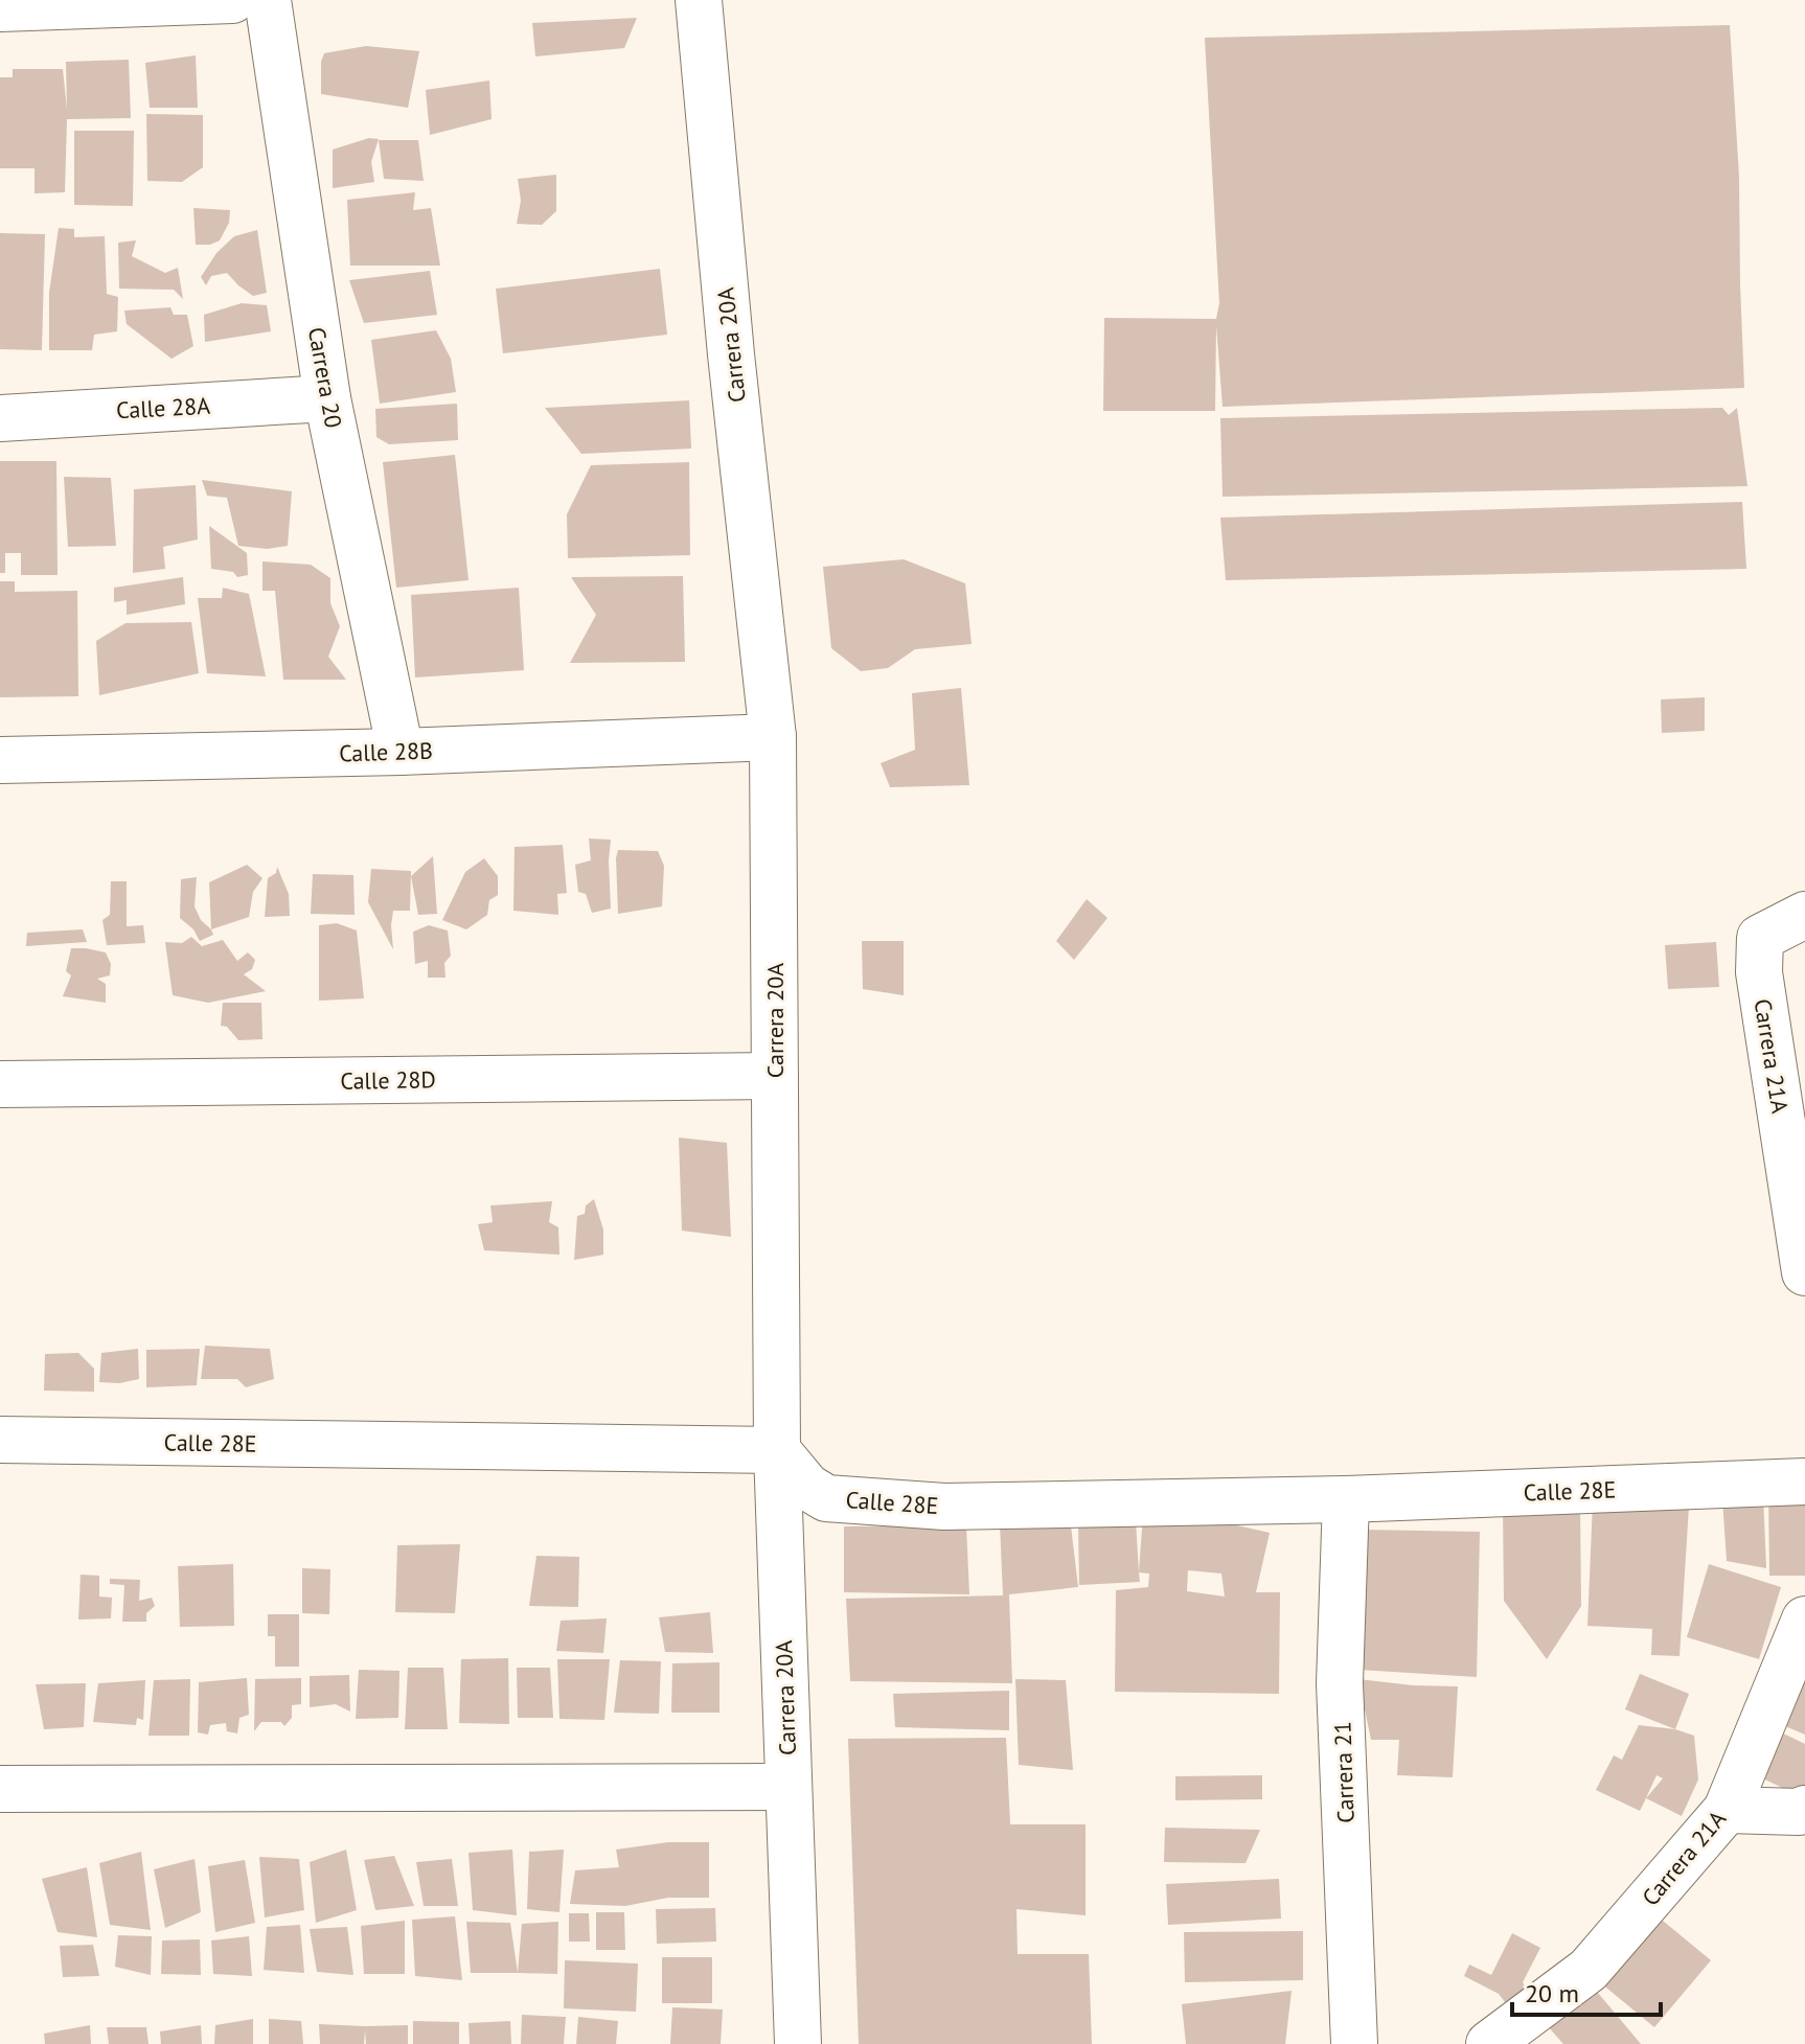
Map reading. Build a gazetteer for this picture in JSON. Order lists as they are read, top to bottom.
{
  "streets": {
    "street": [
      "Carrera 20A",
      "Carrera 20",
      "Calle 28A",
      "Calle 28B",
      "Carrera 21A",
      "Calle 28D",
      "Calle 28E",
      "Carrera 21"
    ]
  },
  "crossings": [
    ["Carrera 20A", "Calle 28B"],
    ["Carrera 20A", "Calle 28D"],
    ["Carrera 20A", "Calle 28E"],
    ["Carrera 20", "Calle 28A"],
    ["Carrera 20", "Calle 28B"],
    ["Calle 28E", "Carrera 21"]
  ],
  "scale_bar": "20 m"
}
